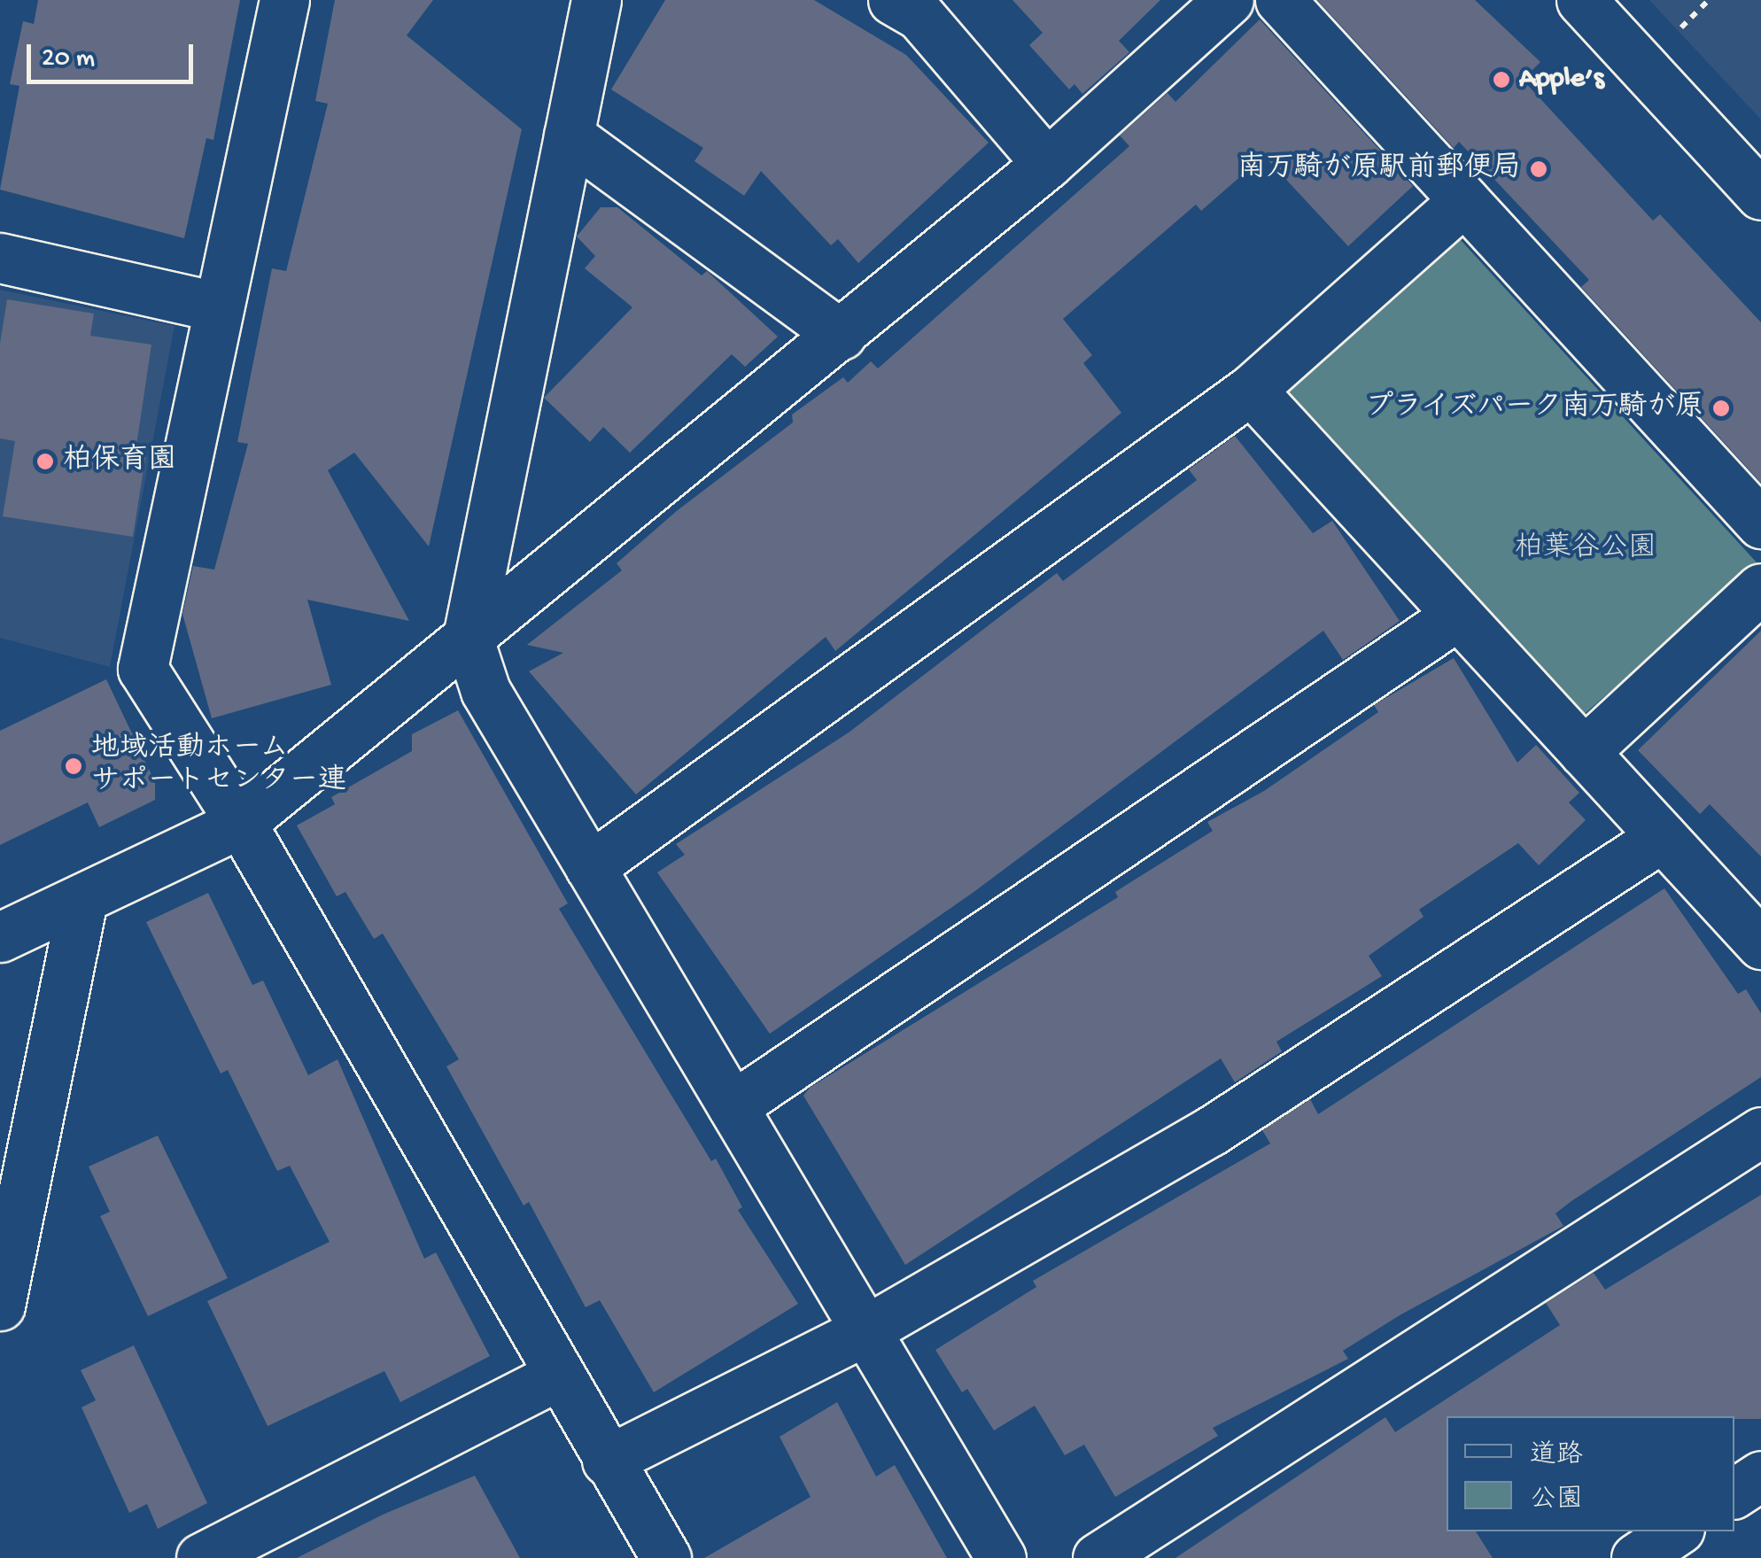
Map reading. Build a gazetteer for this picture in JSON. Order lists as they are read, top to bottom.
{
  "parks": ["柏葉谷公園"],
  "places": [
    "Apple’s",
    "南万騎が原駅前郵便局",
    "プライズパーク南万騎が原",
    "柏保育園",
    "地域活動ホーム サポートセンター連"
  ],
  "legend": ["道路", "公園"],
  "scale_bar": "20 m"
}
